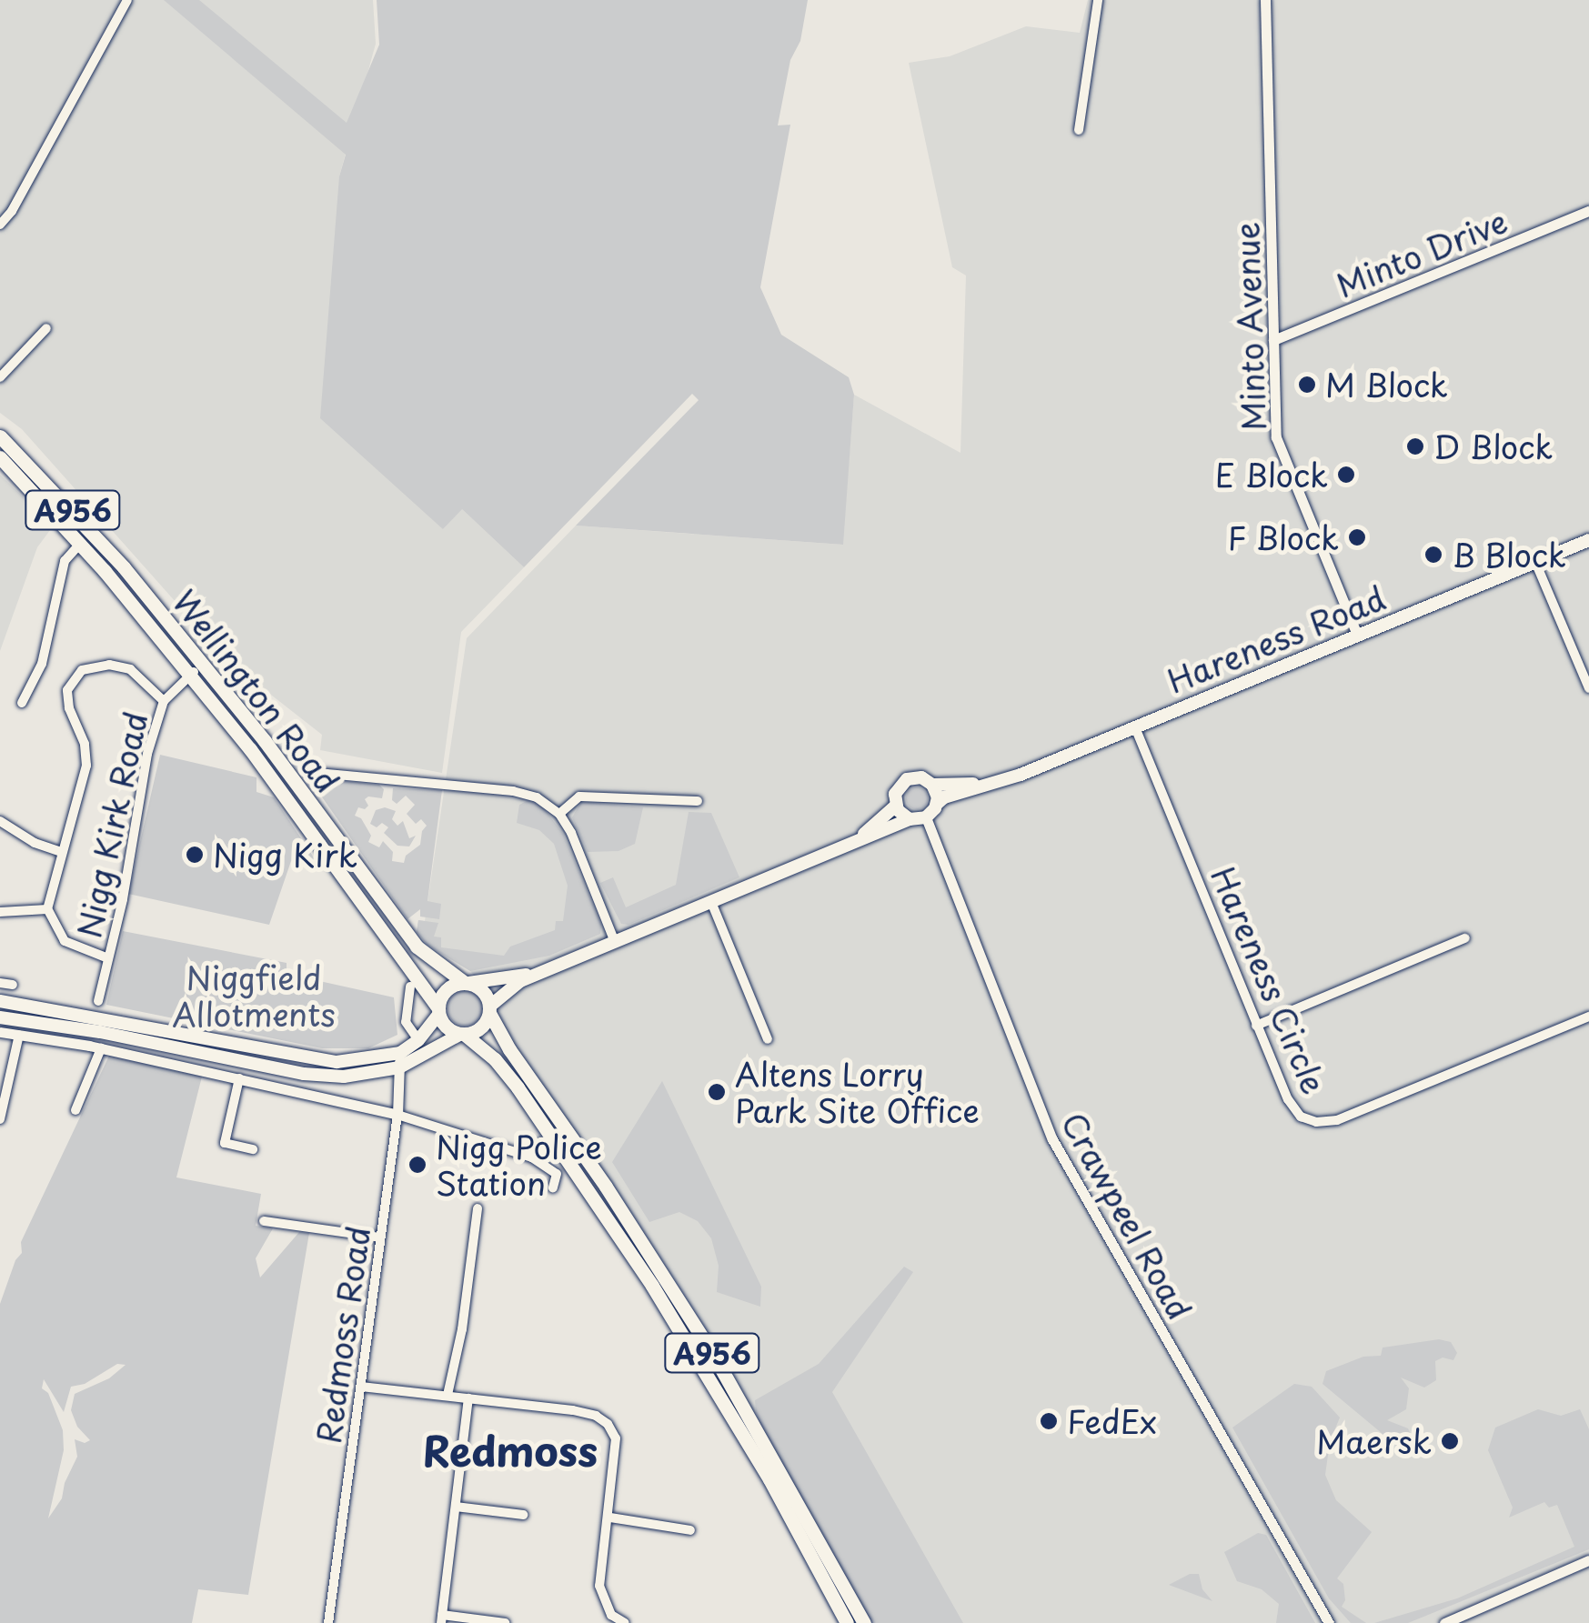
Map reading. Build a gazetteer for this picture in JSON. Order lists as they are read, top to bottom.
{
  "streets": {
    "main road": ["A956", "Hareness Road", "Wellington Road"],
    "street": [
      "Minto Drive",
      "Minto Avenue",
      "Nigg Kirk Road",
      "Hareness Circle",
      "Crawpeel Road",
      "Redmoss Road"
    ]
  },
  "crossings": [
    ["Minto Drive", "Minto Avenue"],
    ["Minto Avenue", "Hareness Road"],
    ["A956", "Wellington Road"],
    ["Hareness Road", "Hareness Circle"],
    ["Hareness Road", "Crawpeel Road"],
    ["Wellington Road", "Nigg Kirk Road"]
  ],
  "districts": ["Redmoss"],
  "parks": ["Niggfield Allotments"],
  "places": [
    "M Block",
    "D Block",
    "E Block",
    "F Block",
    "B Block",
    "Nigg Kirk",
    "Altens Lorry Park Site Office",
    "Nigg Police Station",
    "FedEx",
    "Maersk"
  ]
}
